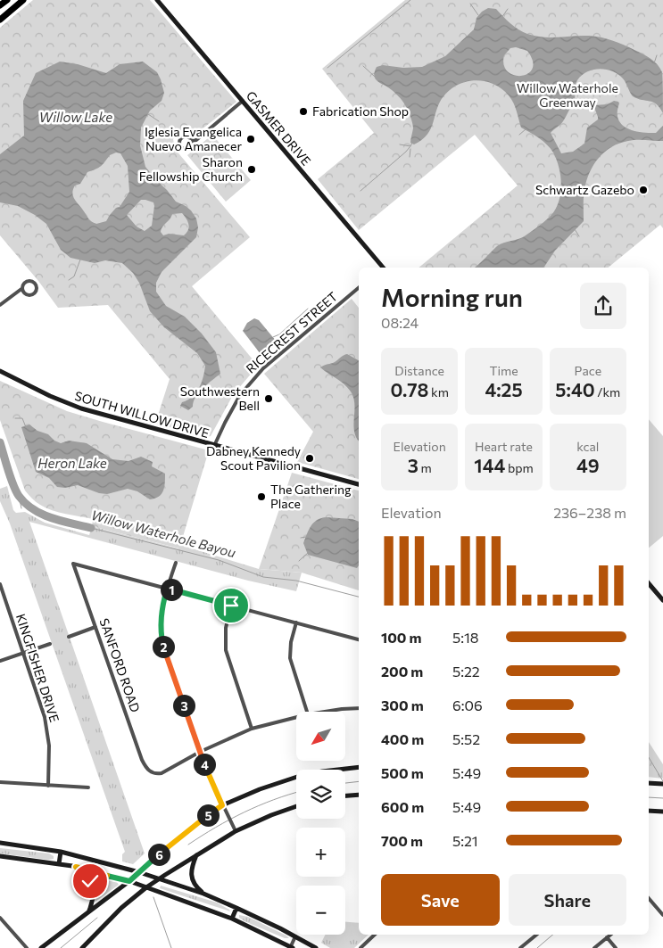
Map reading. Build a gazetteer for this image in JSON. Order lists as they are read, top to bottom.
{
  "streets": {
    "main road": ["GASMER DRIVE", "SOUTH WILLOW DRIVE"],
    "street": ["RICECREST STREET", "SANFORD ROAD", "KINGFISHER DRIVE"]
  },
  "crossings": [
    ["RICECREST STREET", "SOUTH WILLOW DRIVE"]
  ],
  "water": ["Willow Lake", "Heron Lake", "Willow Waterhole Bayou"],
  "parks": ["Willow Waterhole Greenway"],
  "places": [
    "Fabrication Shop",
    "Iglesia Evangelica Nuevo Amanecer",
    "Sharon Fellowship Church",
    "Schwartz Gazebo",
    "Southwestern Bell",
    "Dabney Kennedy Scout Pavilion",
    "The Gathering Place"
  ],
  "north": "bottom left",
  "page": {
    "heading": ["Morning run", "08:24"],
    "stats": [
      ["Distance", "0.78 km"],
      ["Time", "4:25"],
      ["Pace", "5:40 /km"],
      ["Elevation", "3 m"],
      ["Heart rate", "144 bpm"],
      ["kcal", "49"]
    ],
    "chart": ["Elevation", "236–238 m"],
    "pins": [
      "1",
      "2",
      "3",
      "4",
      "5",
      "6"
    ],
    "list": [
      {
        "name": "100 m",
        "note": "5:18"
      },
      {
        "name": "200 m",
        "note": "5:22"
      },
      {
        "name": "300 m",
        "note": "6:06"
      },
      {
        "name": "400 m",
        "note": "5:52"
      },
      {
        "name": "500 m",
        "note": "5:49"
      },
      {
        "name": "600 m",
        "note": "5:49"
      },
      {
        "name": "700 m",
        "note": "5:21"
      }
    ],
    "map_buttons": ["+", "−"],
    "buttons": ["Save", "Share"]
  }
}
